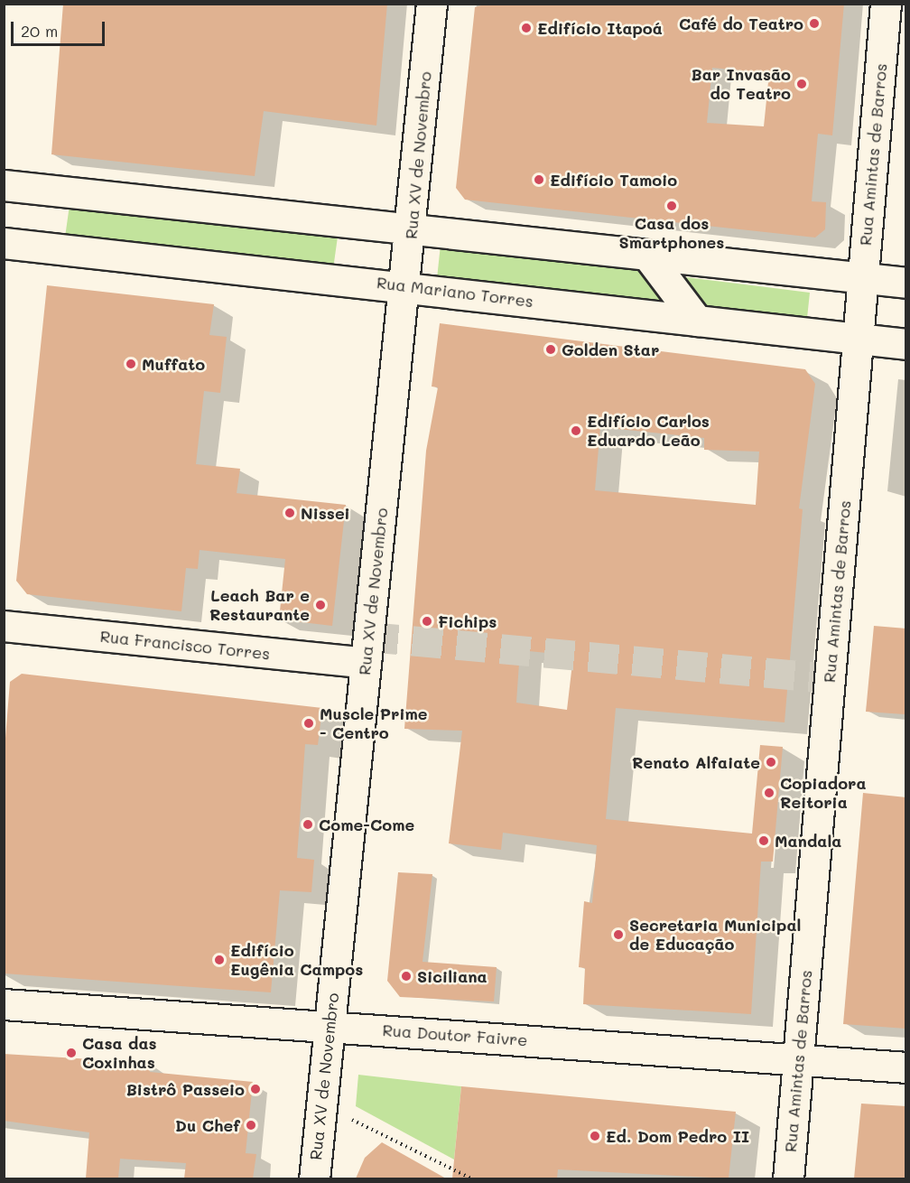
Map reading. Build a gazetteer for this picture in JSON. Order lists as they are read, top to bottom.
{
  "streets": {
    "main road": [
      "Rua Amintas de Barros",
      "Rua XV de Novembro",
      "Rua Mariano Torres",
      "Rua Francisco Torres",
      "Rua Doutor Faivre"
    ]
  },
  "crossings": [
    ["Rua Amintas de Barros", "Rua Mariano Torres"],
    ["Rua Amintas de Barros", "Rua Doutor Faivre"],
    ["Rua XV de Novembro", "Rua Mariano Torres"],
    ["Rua XV de Novembro", "Rua Francisco Torres"],
    ["Rua XV de Novembro", "Rua Doutor Faivre"]
  ],
  "places": [
    "Café do Teatro",
    "Edifício Itapoá",
    "Bar Invasão do Teatro",
    "Edifício Tamoio",
    "Casa dos Smartphones",
    "Golden Star",
    "Muffato",
    "Edifício Carlos Eduardo Leão",
    "Nissei",
    "Leach Bar e Restaurante",
    "Fichips",
    "Muscle Prime - Centro",
    "Renato Alfaiate",
    "Copiadora Reitoria",
    "Come-Come",
    "Mandala",
    "Secretaria Municipal de Educação",
    "Edifício Eugênia Campos",
    "Siciliana",
    "Casa das Coxinhas",
    "Bistrô Passeio",
    "Du Chef",
    "Ed. Dom Pedro II"
  ],
  "scale_bar": "20 m"
}
